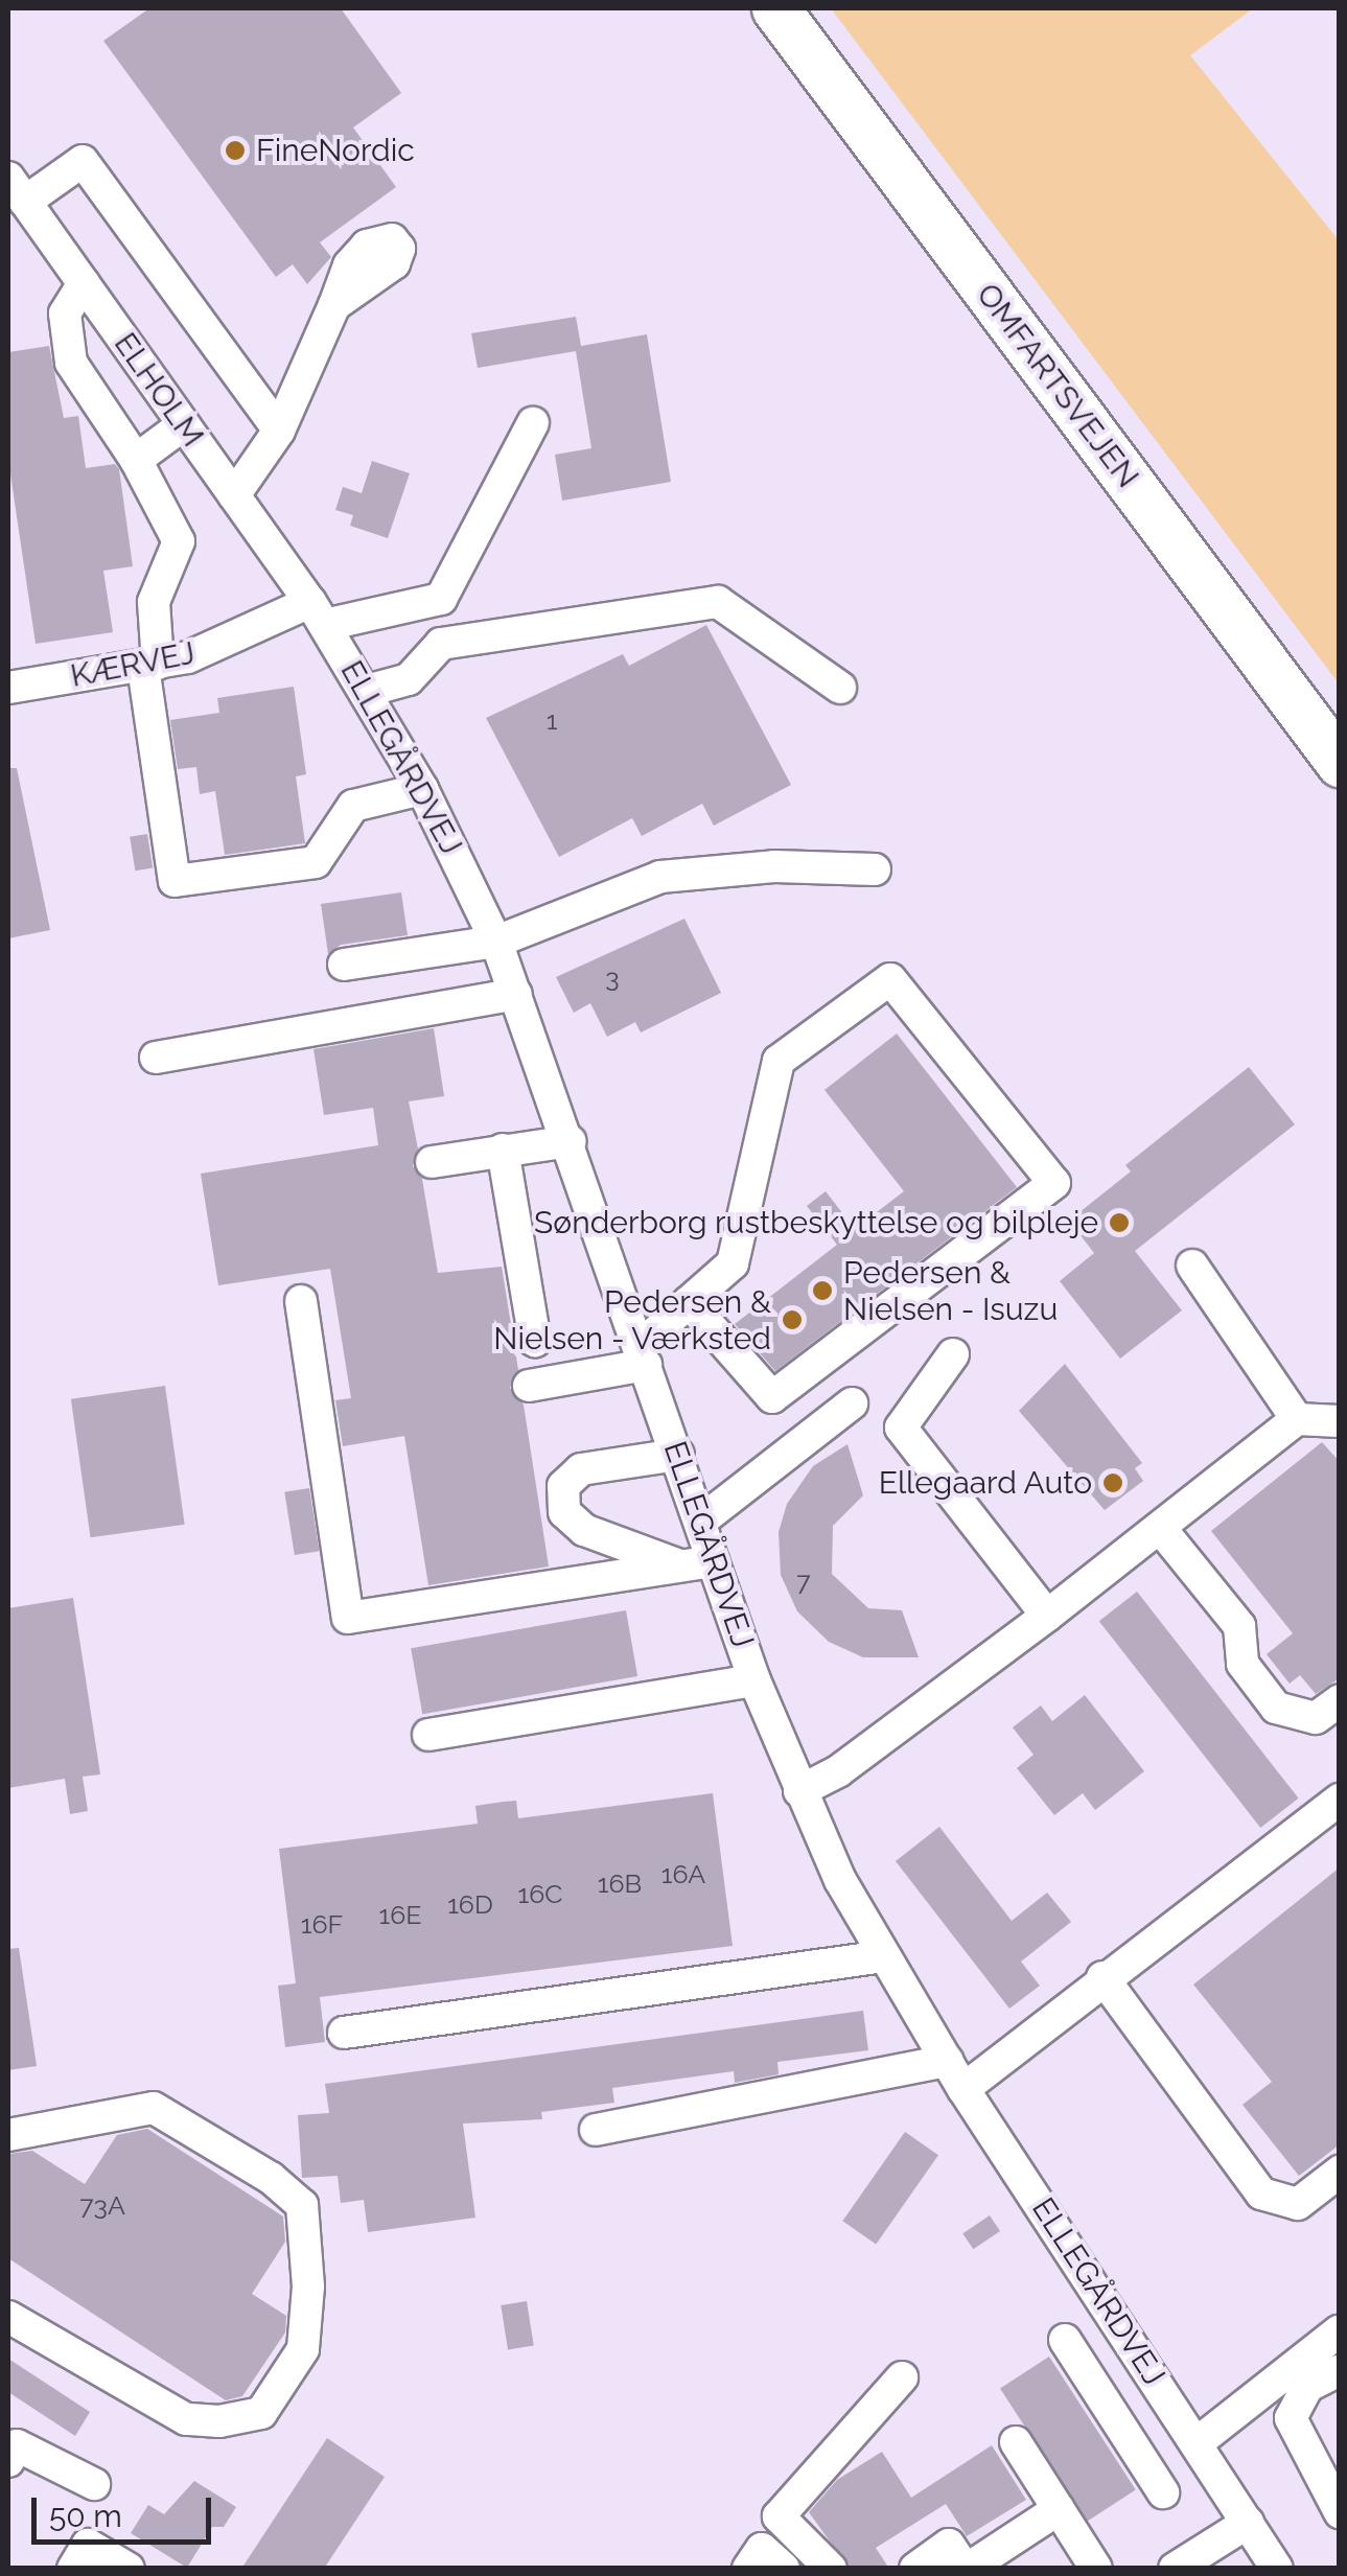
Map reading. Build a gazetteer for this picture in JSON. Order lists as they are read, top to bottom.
{
  "streets": {
    "highway": ["OMFARTSVEJEN"],
    "street": ["ELHOLM", "KÆRVEJ", "ELLEGÅRDVEJ"]
  },
  "crossings": [
    ["ELHOLM", "KÆRVEJ"],
    ["ELHOLM", "ELLEGÅRDVEJ"],
    ["KÆRVEJ", "ELLEGÅRDVEJ"]
  ],
  "places": [
    "FineNordic",
    "Sønderborg rustbeskyttelse og bilpleje",
    "Pedersen & Nielsen - Isuzu",
    "Pedersen & Nielsen - Værksted",
    "Ellegaard Auto"
  ],
  "house_numbers": [
    "1",
    "3",
    "7",
    "16A",
    "16B",
    "16C",
    "16D",
    "16E",
    "16F",
    "73A"
  ],
  "scale_bar": "50 m"
}
